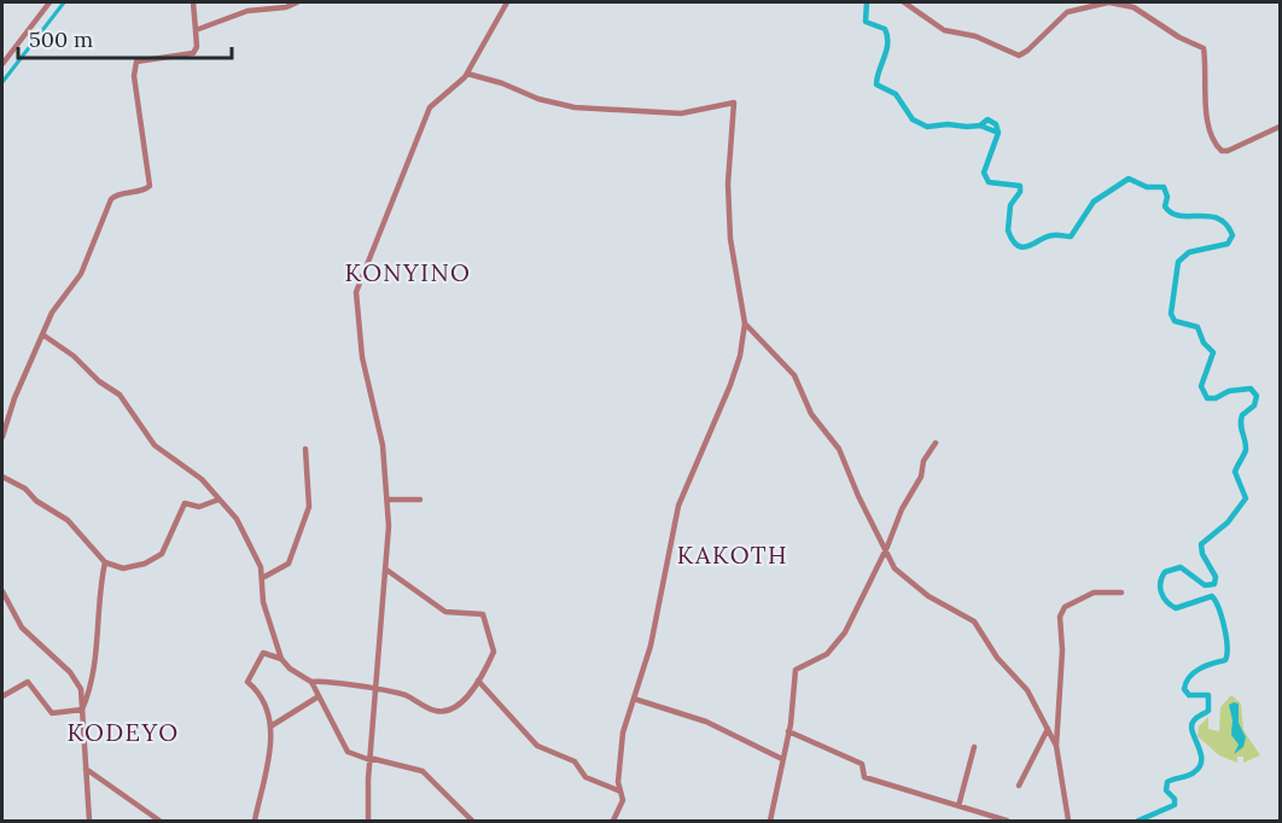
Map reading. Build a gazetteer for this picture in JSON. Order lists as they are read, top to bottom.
{
  "districts": ["KONYINO", "KAKOTH", "KODEYO"],
  "scale_bar": "500 m"
}
